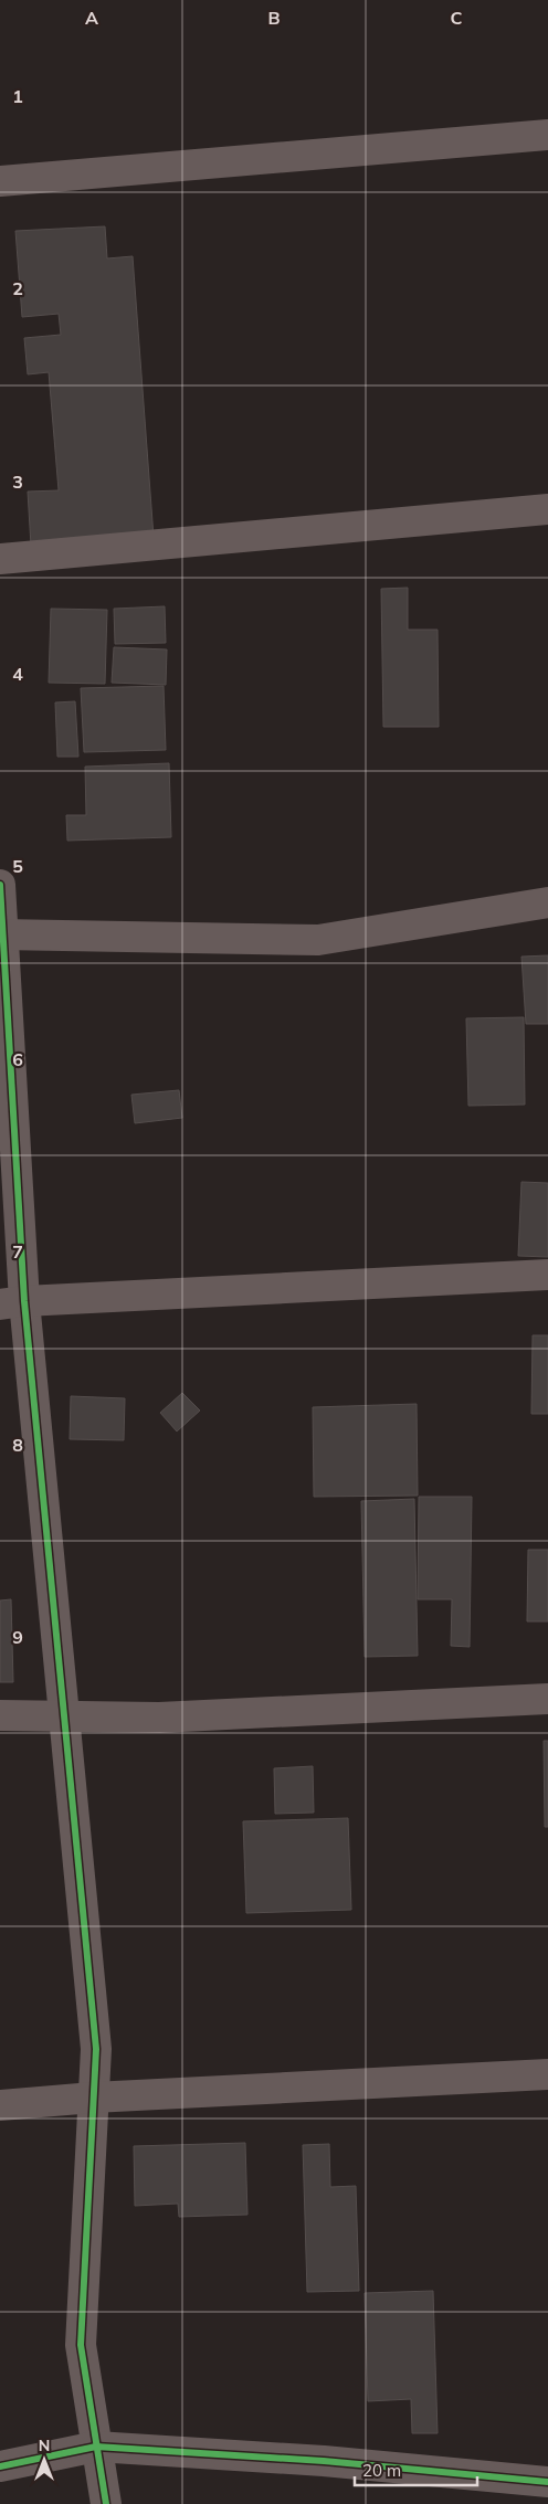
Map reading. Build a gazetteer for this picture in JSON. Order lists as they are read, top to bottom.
{
  "scale_bar": "20 m",
  "north": "top",
  "grid": {
    "columns": ["A", "B", "C"],
    "rows": [
      "1",
      "2",
      "3",
      "4",
      "5",
      "6",
      "7",
      "8",
      "9"
    ]
  }
}
